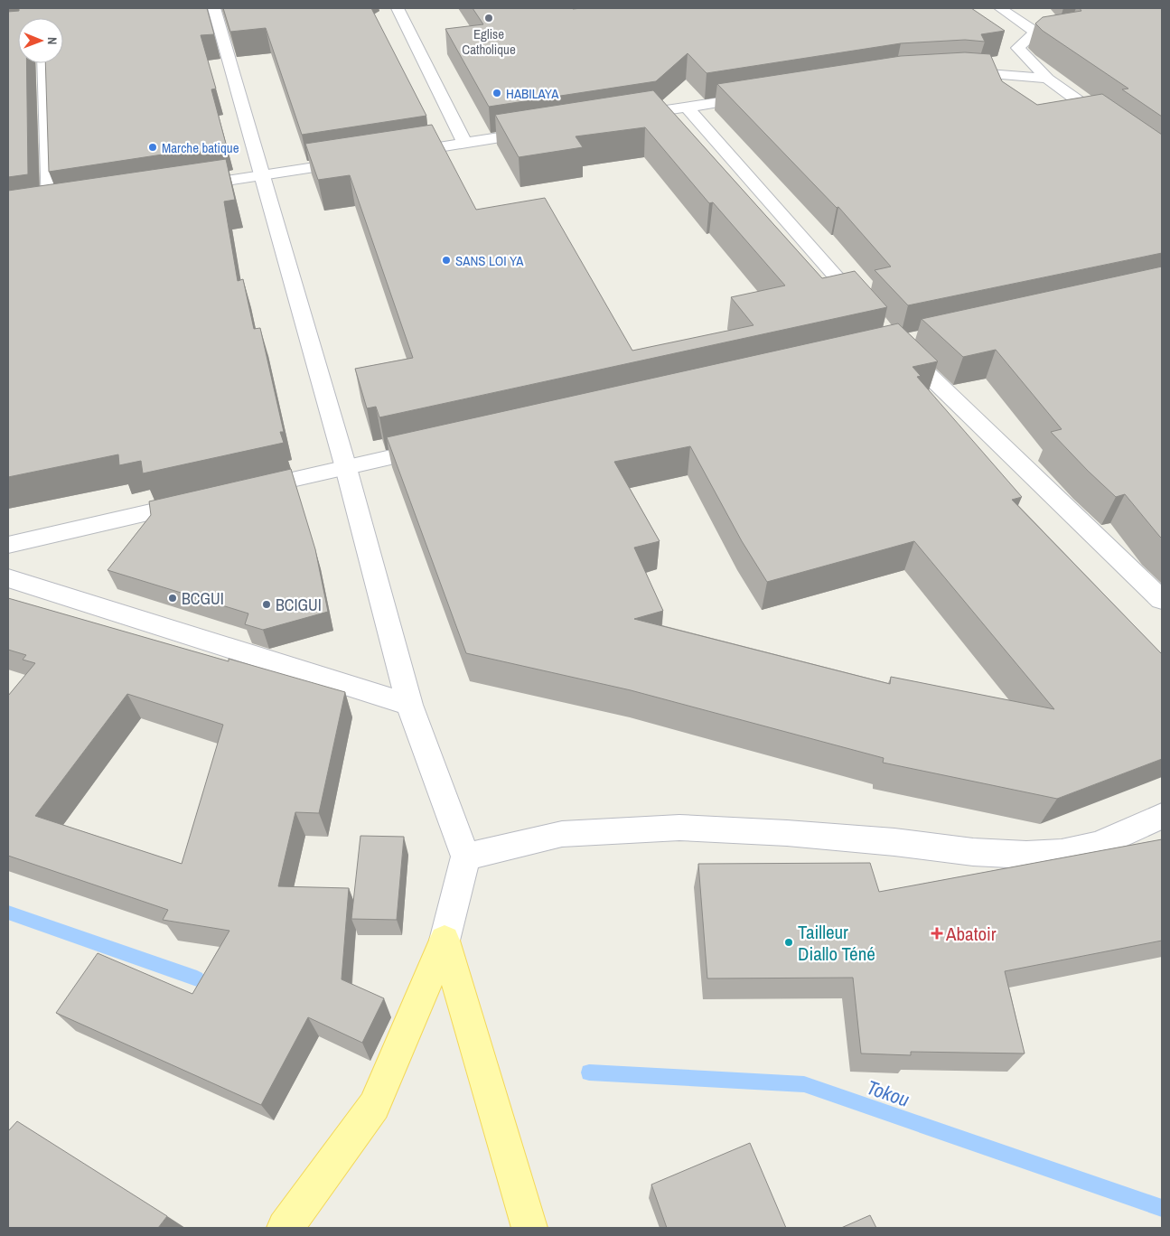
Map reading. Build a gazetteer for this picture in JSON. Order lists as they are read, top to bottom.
{
  "water": ["Tokou"],
  "places": {
    "other": [
      "Eglise Catholique",
      "HABILAYA",
      "Marche batique",
      "SANS LOI YA",
      "BCGUI",
      "BCIGUI",
      "Tailleur Diallo Téné"
    ],
    "health": ["Abatoir"]
  },
  "north": "right"
}
